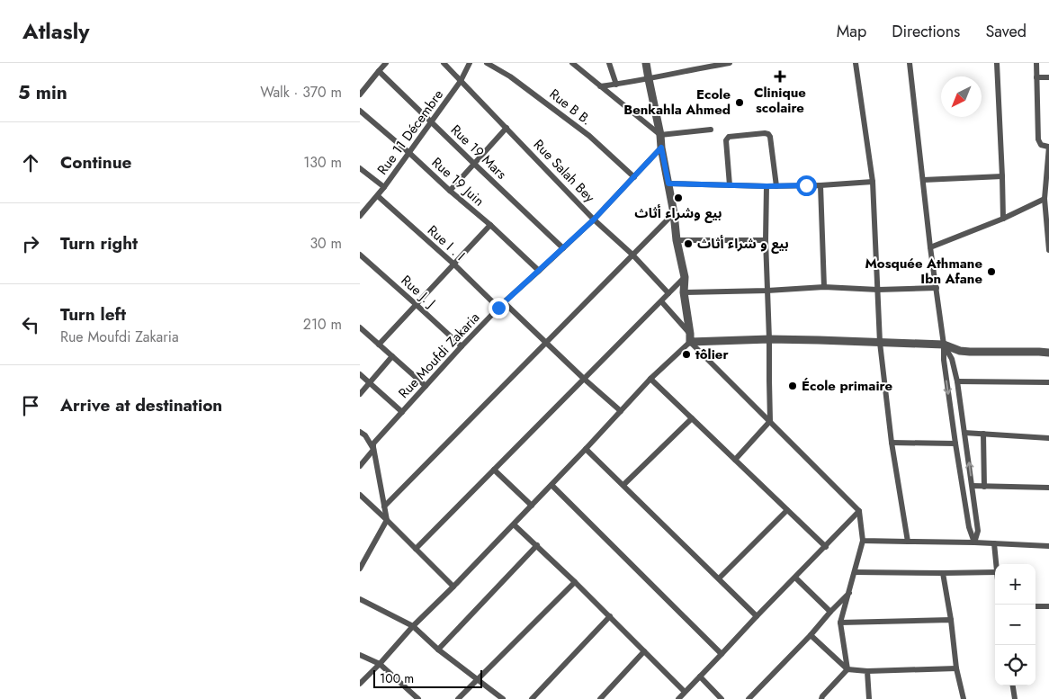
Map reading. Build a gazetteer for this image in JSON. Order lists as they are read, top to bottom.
{
  "streets": {
    "street": [
      "Rue B B.",
      "Rue 11 Décembre",
      "Rue 19 Mars",
      "Rue Salah Bey",
      "Rue 19 Juin",
      "Rue I . I",
      "Rue J. J",
      "Rue Moufdi Zakaria"
    ]
  },
  "crossings": [
    ["Rue B B.", "Rue Moufdi Zakaria"],
    ["Rue 11 Décembre", "Rue 19 Mars"],
    ["Rue 11 Décembre", "Rue Salah Bey"],
    ["Rue 11 Décembre", "Rue 19 Juin"],
    ["Rue 11 Décembre", "Rue I . I"],
    ["Rue 19 Mars", "Rue Moufdi Zakaria"],
    ["Rue Salah Bey", "Rue Moufdi Zakaria"],
    ["Rue 19 Juin", "Rue Moufdi Zakaria"],
    ["Rue I . I", "Rue Moufdi Zakaria"],
    ["Rue J. J", "Rue Moufdi Zakaria"]
  ],
  "places": {
    "health": ["Clinique scolaire"],
    "other": [
      "Ecole Benkahla Ahmed",
      "بيع وشراء أثاث",
      "بيع و شراء أثاث",
      "Mosquée Athmane Ibn Afane",
      "tôlier",
      "École primaire"
    ]
  },
  "scale_bar": "100 m",
  "north": "bottom left",
  "page": {
    "header": "Atlasly",
    "nav": ["Map", "Directions", "Saved"],
    "heading": ["5 min", "Walk · 370 m"],
    "list": [
      ["Continue", "130 m"],
      ["Turn right", "30 m"],
      ["Turn left", "Rue Moufdi Zakaria", "210 m"],
      "Arrive at destination"
    ],
    "map_buttons": ["+", "−"],
    "scale": "100 m"
  }
}
